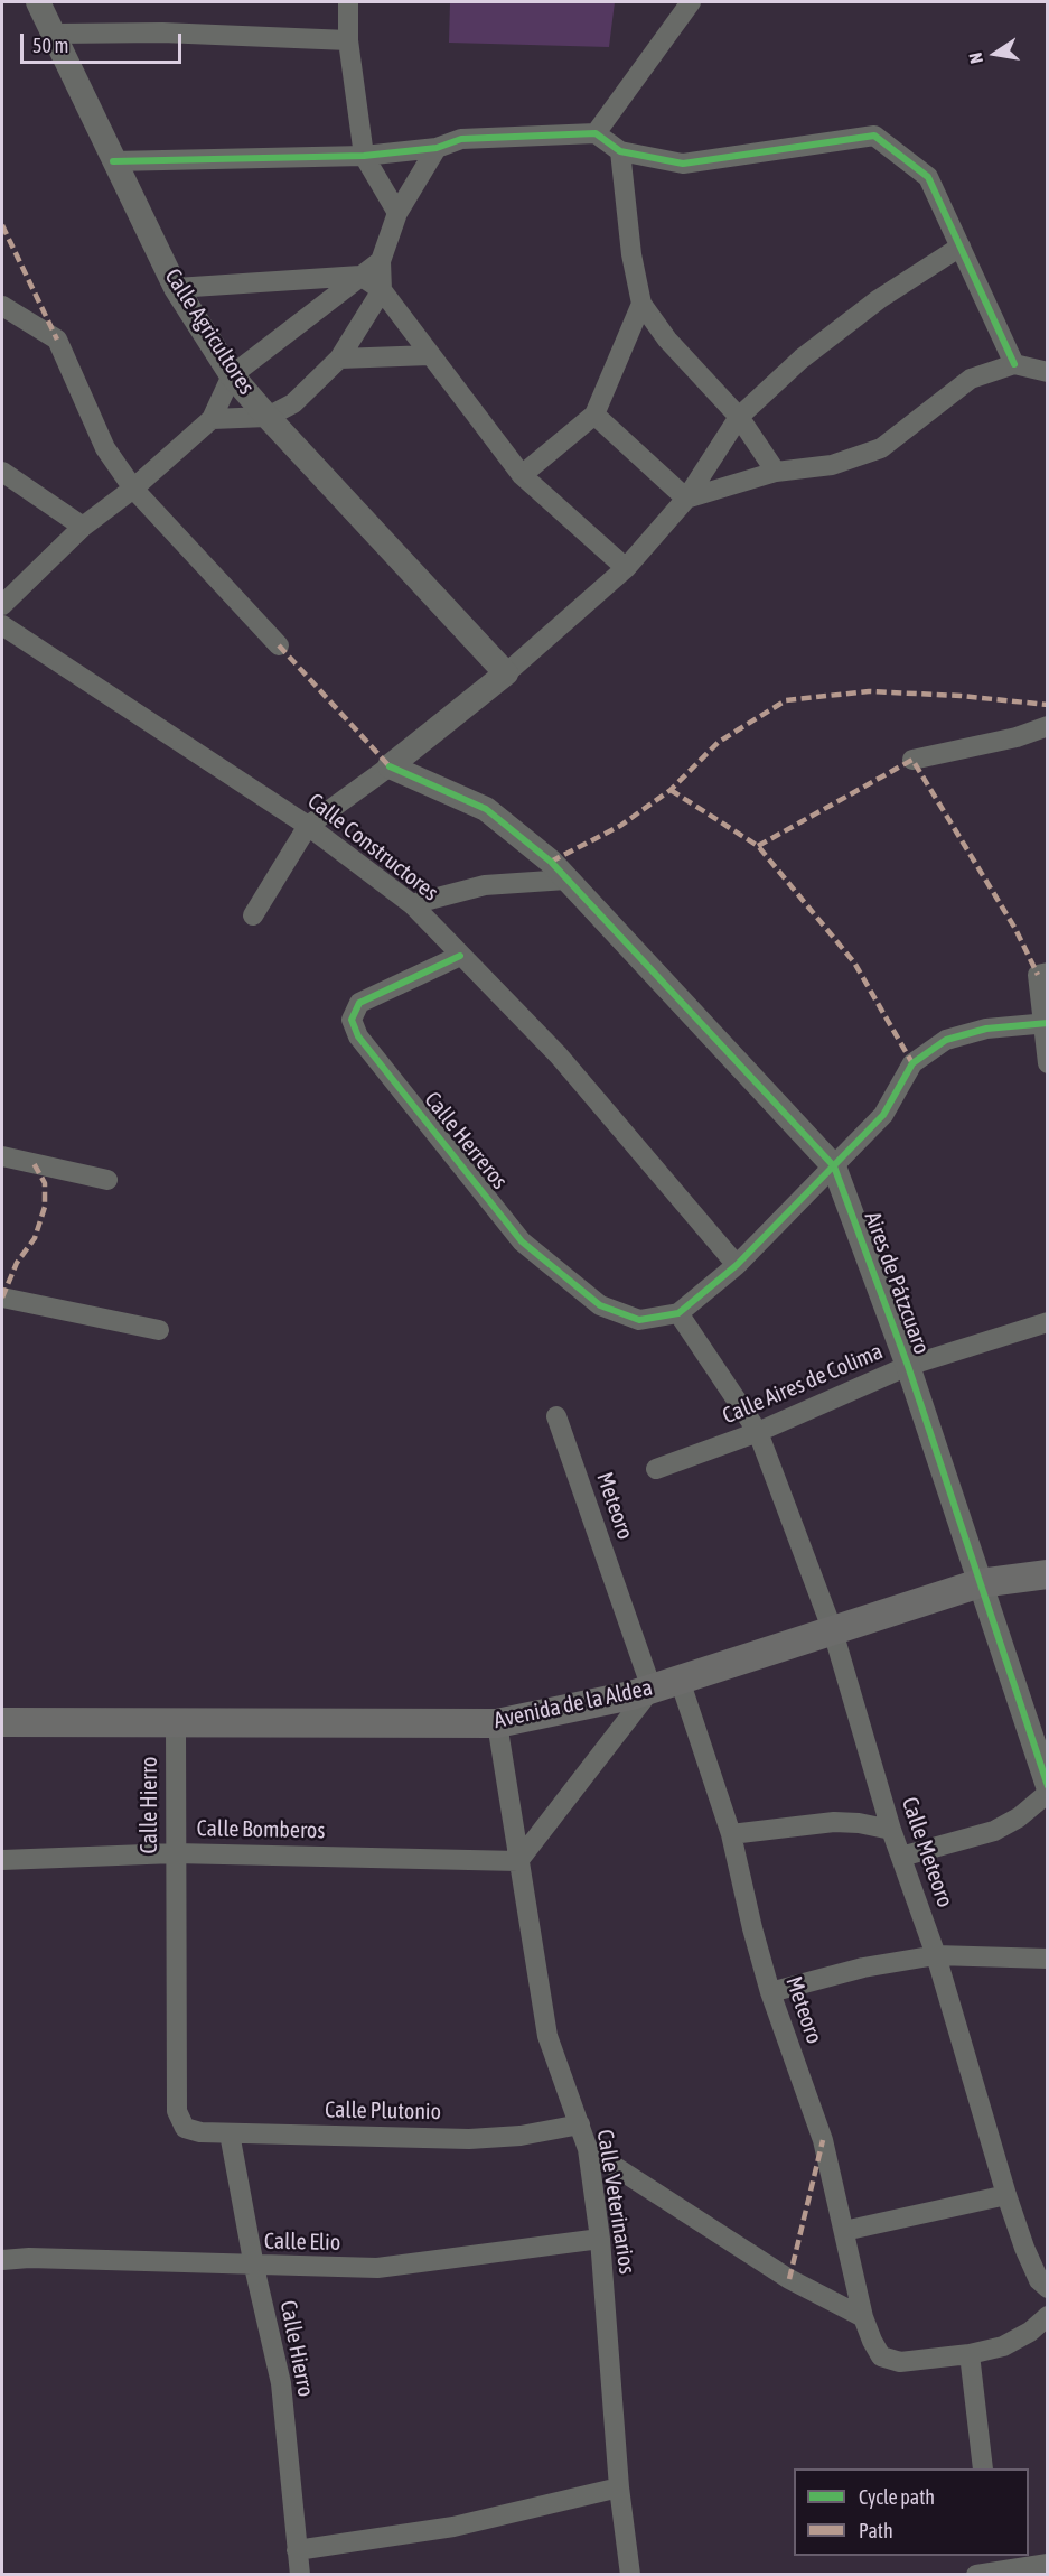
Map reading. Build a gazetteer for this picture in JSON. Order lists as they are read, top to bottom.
{
  "streets": {
    "main road": ["Avenida de la Aldea"],
    "street": [
      "Calle Agricultores",
      "Calle Constructores",
      "Calle Herreros",
      "Aires de Pátzcuaro",
      "Calle Aires de Colima",
      "Meteoro",
      "Calle Hierro",
      "Calle Bomberos",
      "Calle Meteoro",
      "Calle Plutonio",
      "Calle Veterinarios",
      "Calle Elio"
    ]
  },
  "crossings": [
    ["Calle Constructores", "Calle Herreros"],
    ["Calle Herreros", "Calle Meteoro"],
    ["Aires de Pátzcuaro", "Calle Aires de Colima"],
    ["Aires de Pátzcuaro", "Avenida de la Aldea"],
    ["Calle Aires de Colima", "Calle Meteoro"],
    ["Meteoro", "Avenida de la Aldea"],
    ["Avenida de la Aldea", "Calle Hierro"],
    ["Avenida de la Aldea", "Calle Meteoro"],
    ["Avenida de la Aldea", "Calle Veterinarios"],
    ["Calle Hierro", "Calle Bomberos"],
    ["Calle Hierro", "Calle Plutonio"],
    ["Calle Hierro", "Calle Elio"],
    ["Calle Bomberos", "Calle Veterinarios"],
    ["Calle Plutonio", "Calle Veterinarios"],
    ["Calle Veterinarios", "Calle Elio"]
  ],
  "legend": ["Cycle path", "Path"],
  "scale_bar": "50 m",
  "north": "left"
}
